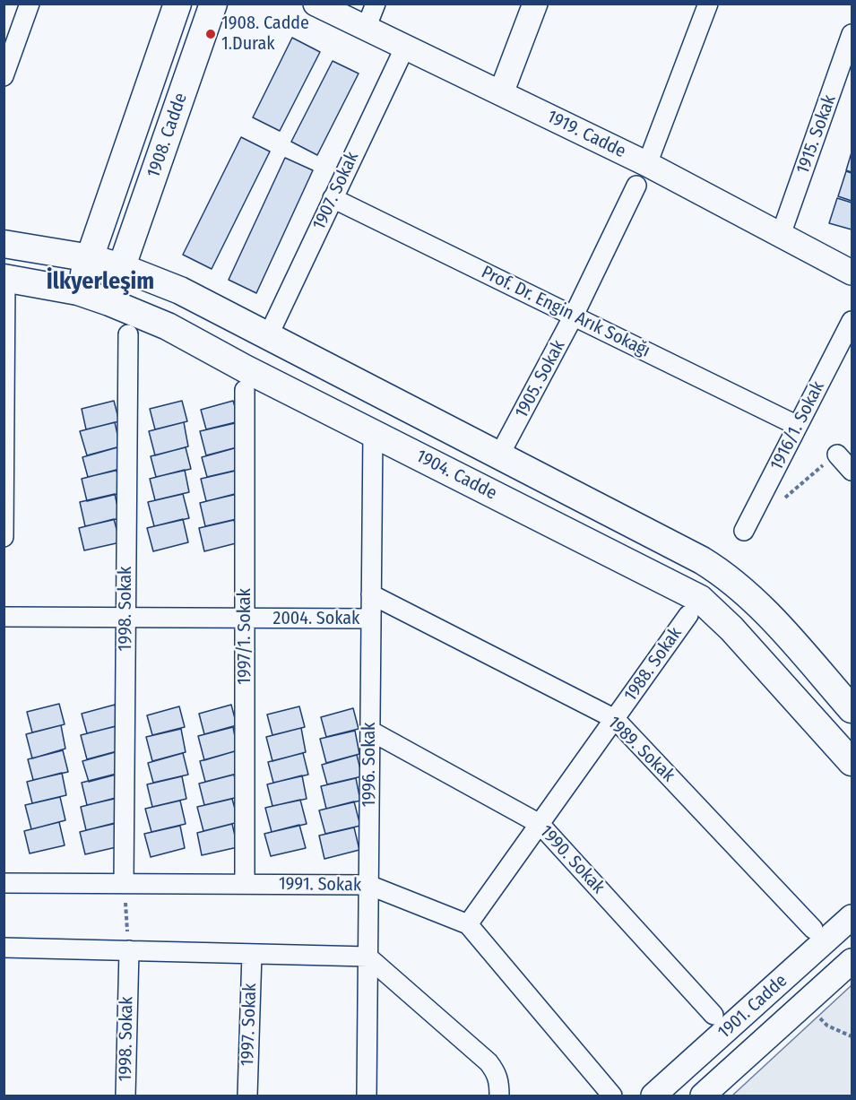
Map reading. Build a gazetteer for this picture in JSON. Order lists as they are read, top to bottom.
{
  "streets": {
    "main road": ["1908. Cadde", "1904. Cadde"],
    "street": [
      "1919. Cadde",
      "1915. Sokak",
      "1907. Sokak",
      "Prof. Dr. Engin Arık Sokağı",
      "1905. Sokak",
      "1916/1. Sokak",
      "1998. Sokak",
      "2004. Sokak",
      "1997/1. Sokak",
      "1988. Sokak",
      "1989. Sokak",
      "1996. Sokak",
      "1990. Sokak",
      "1991. Sokak",
      "1901. Cadde",
      "1997. Sokak"
    ]
  },
  "crossings": [
    ["1919. Cadde", "1915. Sokak"],
    ["1919. Cadde", "1907. Sokak"],
    ["1908. Cadde", "1904. Cadde"],
    ["1907. Sokak", "Prof. Dr. Engin Arık Sokağı"],
    ["Prof. Dr. Engin Arık Sokağı", "1905. Sokak"],
    ["Prof. Dr. Engin Arık Sokağı", "1916/1. Sokak"],
    ["1904. Cadde", "1996. Sokak"],
    ["1998. Sokak", "2004. Sokak"],
    ["1998. Sokak", "1991. Sokak"],
    ["2004. Sokak", "1997/1. Sokak"],
    ["2004. Sokak", "1996. Sokak"],
    ["1997/1. Sokak", "1991. Sokak"],
    ["1988. Sokak", "1989. Sokak"],
    ["1988. Sokak", "1990. Sokak"],
    ["1988. Sokak", "1991. Sokak"],
    ["1989. Sokak", "1996. Sokak"],
    ["1996. Sokak", "1990. Sokak"],
    ["1996. Sokak", "1991. Sokak"]
  ],
  "districts": ["İlkyerleşim"],
  "places": ["1908. Cadde 1.Durak"]
}
